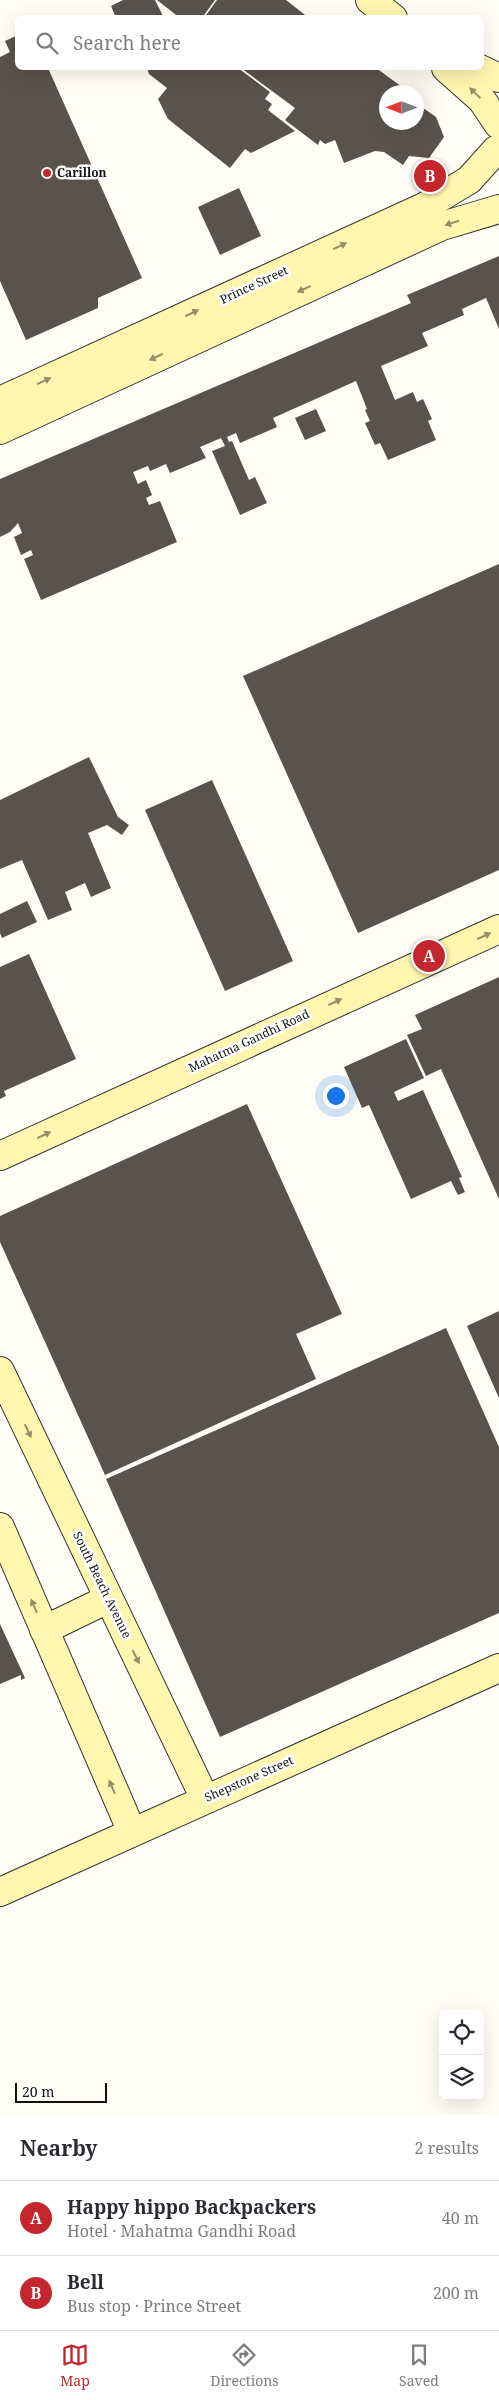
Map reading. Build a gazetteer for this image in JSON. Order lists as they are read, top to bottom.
{
  "streets": {
    "street": [
      "Prince Street",
      "Mahatma Gandhi Road",
      "South Beach Avenue",
      "Shepstone Street"
    ]
  },
  "crossings": [
    ["South Beach Avenue", "Shepstone Street"]
  ],
  "one_way": ["Mahatma Gandhi Road"],
  "places": ["Carillon"],
  "scale_bar": "20 m",
  "north": "left",
  "page": {
    "search": "Search here",
    "pins": ["B", "A"],
    "scale": "20 m",
    "heading": ["Nearby", "2 results"],
    "list": [
      {
        "mark": "A",
        "name": "Happy hippo Backpackers",
        "note": "Hotel · Mahatma Gandhi Road",
        "value": "40 m"
      },
      {
        "mark": "B",
        "name": "Bell",
        "note": "Bus stop · Prince Street",
        "value": "200 m"
      }
    ],
    "nav": ["Map", "Directions", "Saved"]
  }
}
